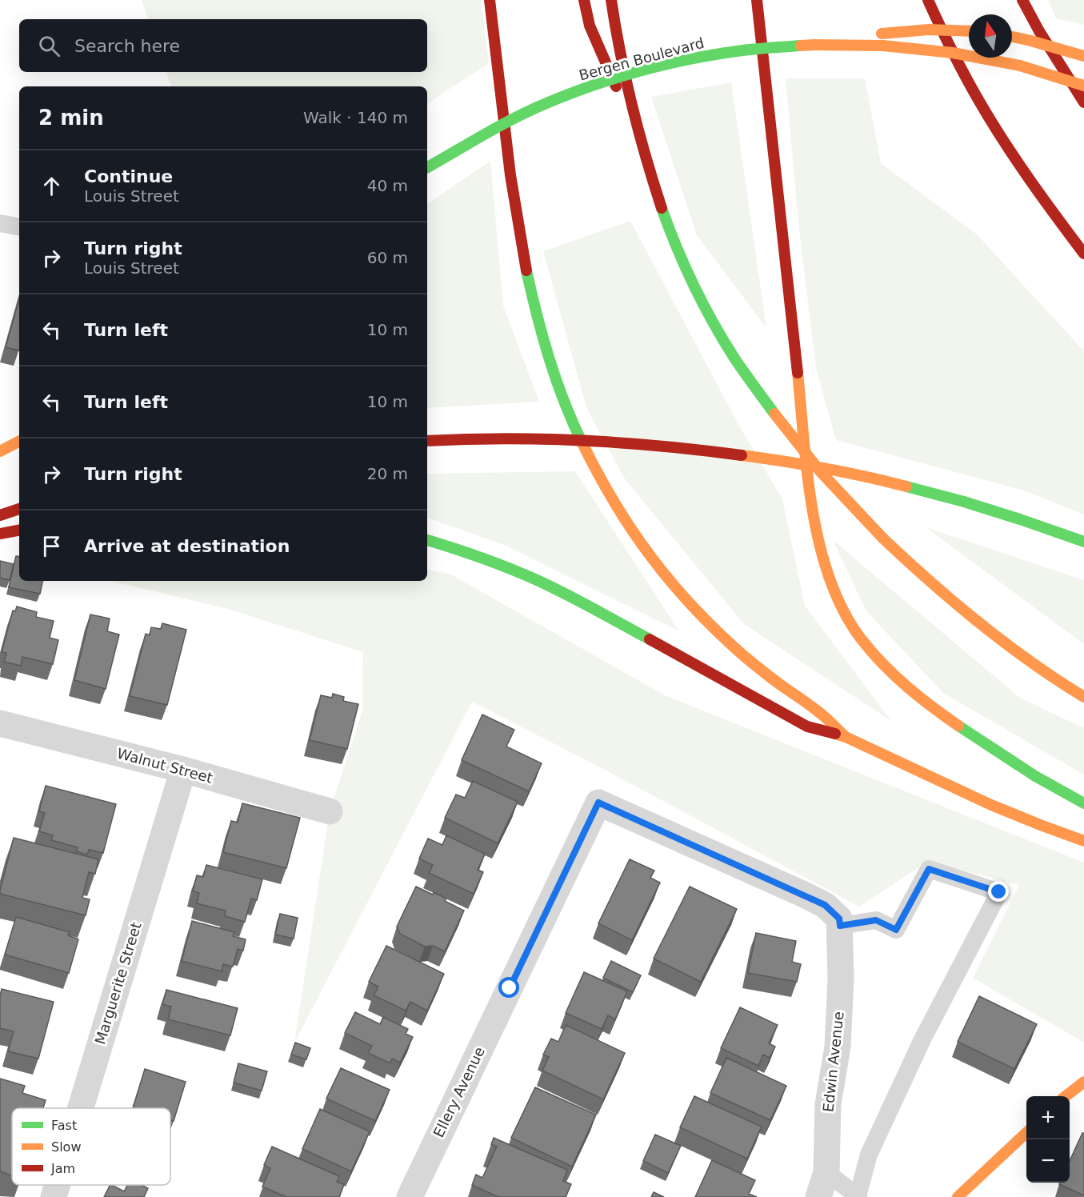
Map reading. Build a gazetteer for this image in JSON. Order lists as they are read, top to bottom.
{
  "streets": {
    "main road": ["Bergen Boulevard"],
    "street": [
      "Walnut Street",
      "Marguerite Street",
      "Edwin Avenue",
      "Ellery Avenue"
    ]
  },
  "crossings": [
    ["Walnut Street", "Marguerite Street"],
    ["Edwin Avenue", "Ellery Avenue"]
  ],
  "legend": ["Fast", "Slow", "Jam"],
  "north": "top",
  "page": {
    "search": "Search here",
    "heading": ["2 min", "Walk · 140 m"],
    "list": [
      ["Continue", "Louis Street", "40 m"],
      ["Turn right", "Louis Street", "60 m"],
      ["Turn left", "10 m"],
      ["Turn left", "10 m"],
      ["Turn right", "20 m"],
      "Arrive at destination"
    ],
    "map_buttons": ["+", "−"]
  }
}
